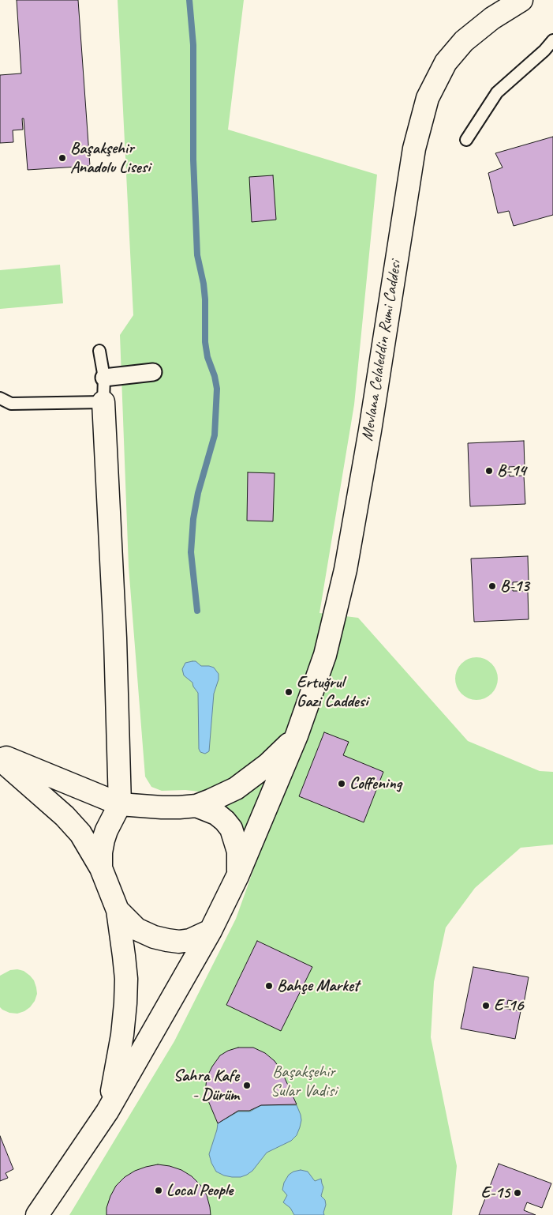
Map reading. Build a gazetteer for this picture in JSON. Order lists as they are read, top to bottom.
{
  "streets": {
    "street": ["Mevlana Celaleddin Rumi Caddesi"]
  },
  "parks": ["Başakşehir Sular Vadisi"],
  "places": [
    "Başakşehir Anadolu Lisesi",
    "B-14",
    "B-13",
    "Ertuğrul Gazi Caddesi",
    "Coffening",
    "Bahçe Market",
    "E-16",
    "Sahra Kafe - Dürüm",
    "Local People",
    "E-15"
  ]
}
